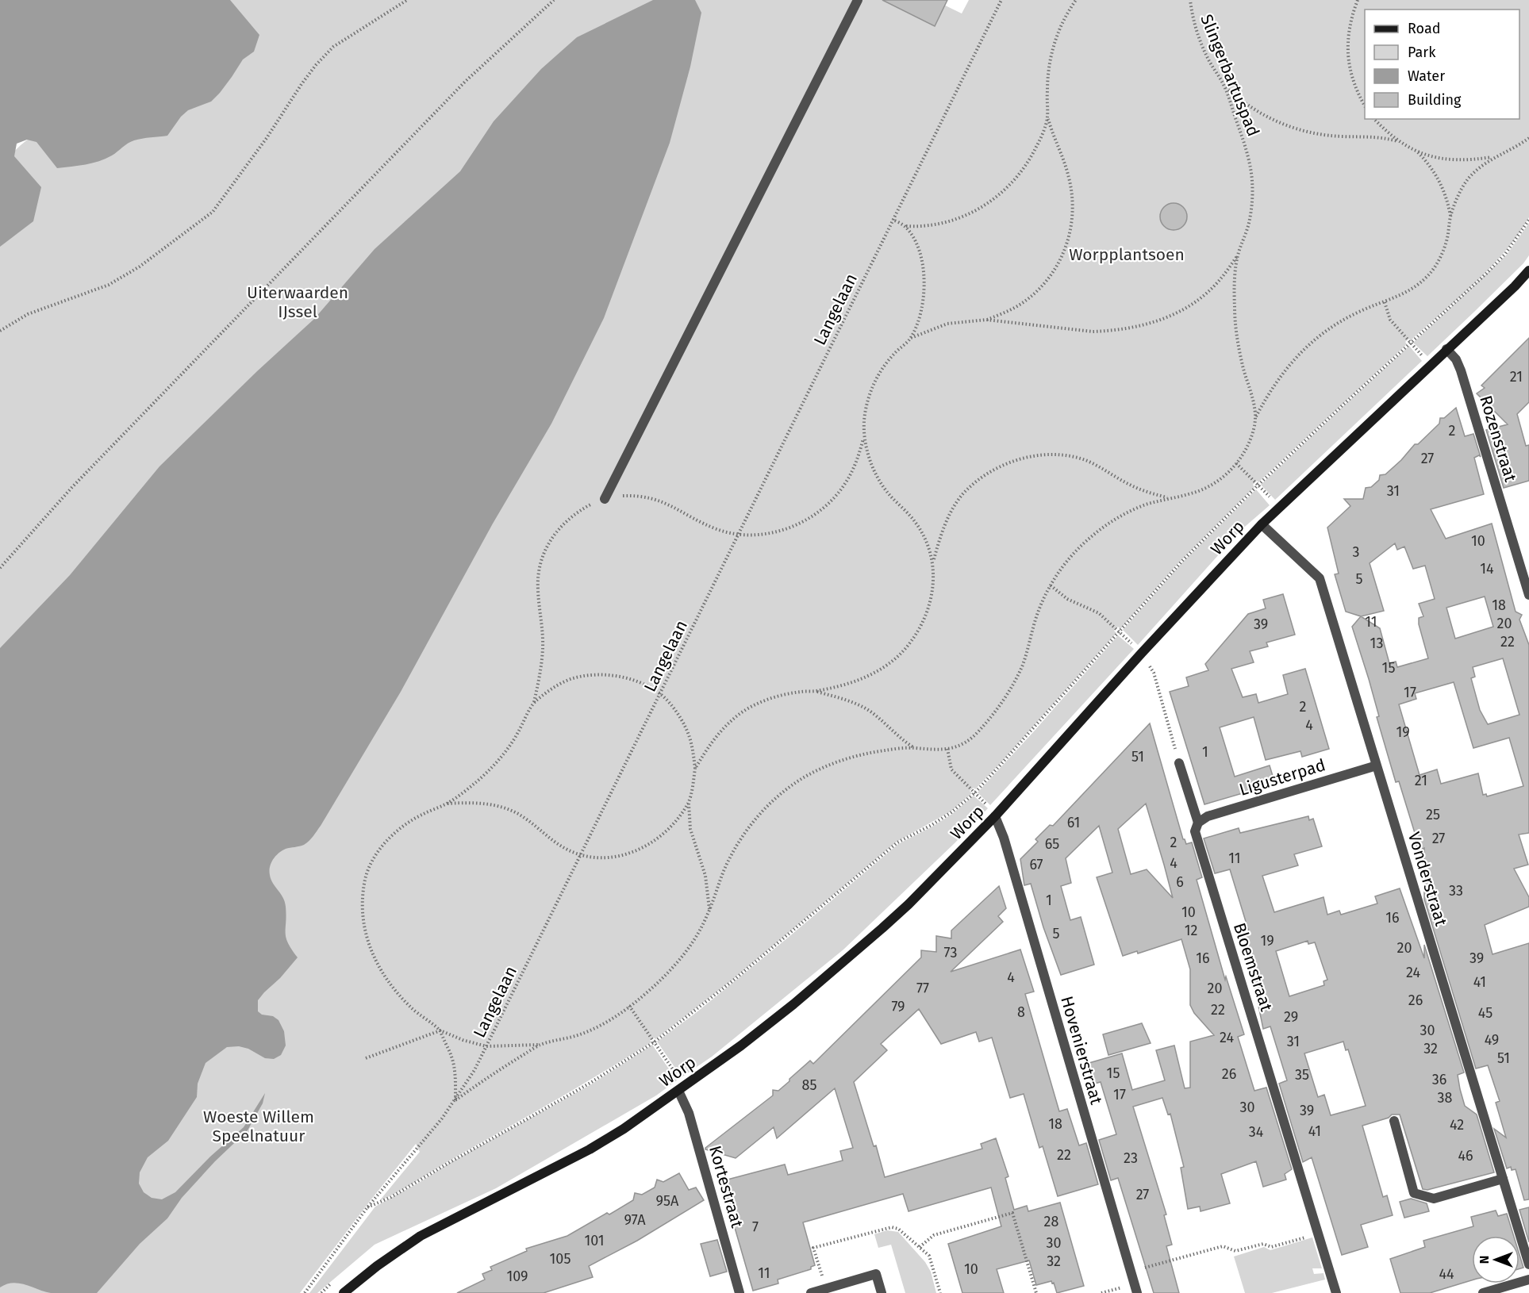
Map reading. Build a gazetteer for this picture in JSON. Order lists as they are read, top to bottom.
{
  "streets": {
    "street": [
      "Rozenstraat",
      "Worp",
      "Ligusterpad",
      "Vonderstraat",
      "Bloemstraat",
      "Hovenierstraat",
      "Kortestraat"
    ],
    "path": ["Slingerbartuspad", "Langelaan"]
  },
  "crossings": [
    ["Rozenstraat", "Worp"],
    ["Worp", "Vonderstraat"],
    ["Worp", "Hovenierstraat"],
    ["Worp", "Kortestraat"],
    ["Ligusterpad", "Vonderstraat"],
    ["Ligusterpad", "Bloemstraat"]
  ],
  "parks": ["Worpplantsoen", "Uiterwaarden IJssel", "Woeste Willem Speelnatuur"],
  "house_numbers": [
    "21",
    "2",
    "27",
    "31",
    "10",
    "3",
    "14",
    "5",
    "18",
    "11",
    "20",
    "39",
    "22",
    "13",
    "15",
    "17",
    "2",
    "4",
    "19",
    "1",
    "51",
    "21",
    "25",
    "61",
    "27",
    "2",
    "65",
    "11",
    "4",
    "67",
    "6",
    "33",
    "1",
    "10",
    "16",
    "12",
    "5",
    "19",
    "20",
    "73",
    "16",
    "39",
    "24",
    "4",
    "41",
    "77",
    "20",
    "26",
    "79",
    "22",
    "8",
    "45",
    "29",
    "30",
    "24",
    "49",
    "31",
    "32",
    "51",
    "15",
    "26",
    "35",
    "36",
    "85",
    "17",
    "38",
    "30",
    "39",
    "18",
    "42",
    "41",
    "34",
    "22",
    "46",
    "23",
    "27",
    "95A",
    "97A",
    "28",
    "7",
    "101",
    "30",
    "105",
    "32",
    "10",
    "11",
    "44",
    "109"
  ],
  "legend": [
    "Road",
    "Park",
    "Water",
    "Building"
  ],
  "north": "left"
}
